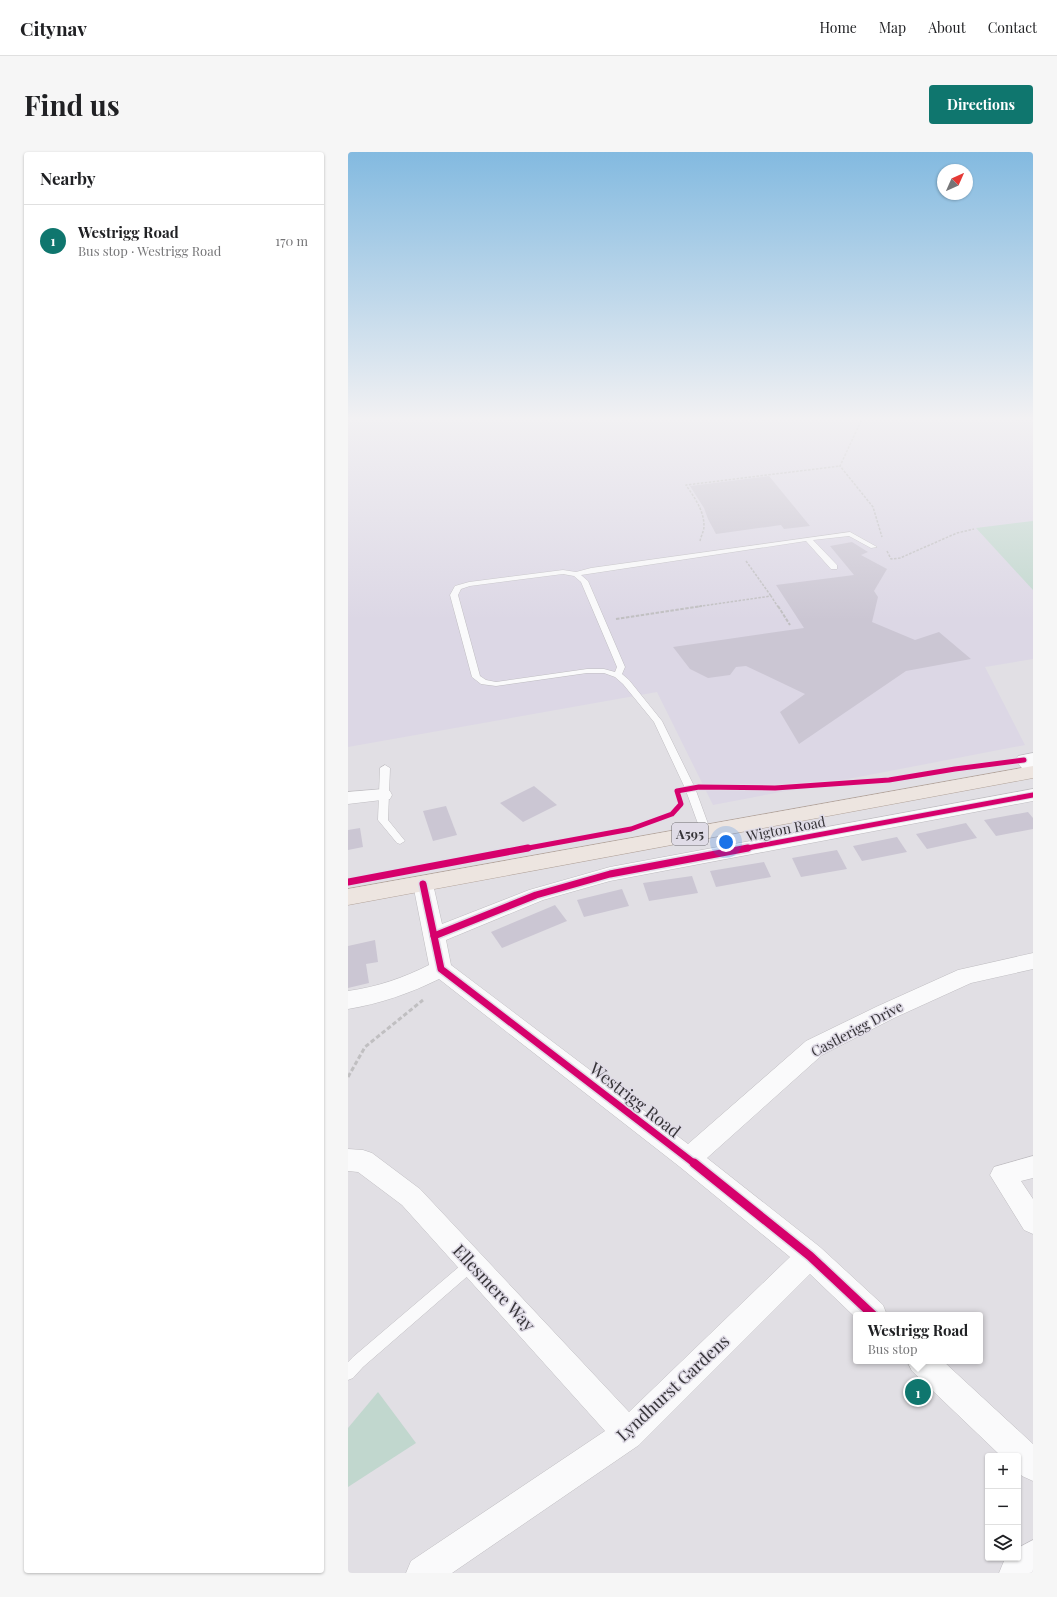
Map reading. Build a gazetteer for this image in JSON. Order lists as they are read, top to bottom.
{
  "streets": {
    "main road": ["Wigton Road", "A595"],
    "street": [
      "Castlerigg Drive",
      "Westrigg Road",
      "Ellesmere Way",
      "Lyndhurst Gardens"
    ]
  },
  "crossings": [
    ["Castlerigg Drive", "Westrigg Road"],
    ["Westrigg Road", "Lyndhurst Gardens"],
    ["Ellesmere Way", "Lyndhurst Gardens"]
  ],
  "north": "top right",
  "page": {
    "header": "Citynav",
    "nav": [
      "Home",
      "Map",
      "About",
      "Contact"
    ],
    "buttons": "Directions",
    "title": "Find us",
    "heading": "Nearby",
    "list": [
      {
        "mark": "1",
        "name": "Westrigg Road",
        "note": "Bus stop · Westrigg Road",
        "value": "170 m"
      }
    ],
    "popup": ["Westrigg Road", "Bus stop"],
    "pins": "1",
    "map_buttons": ["+", "−"]
  }
}
